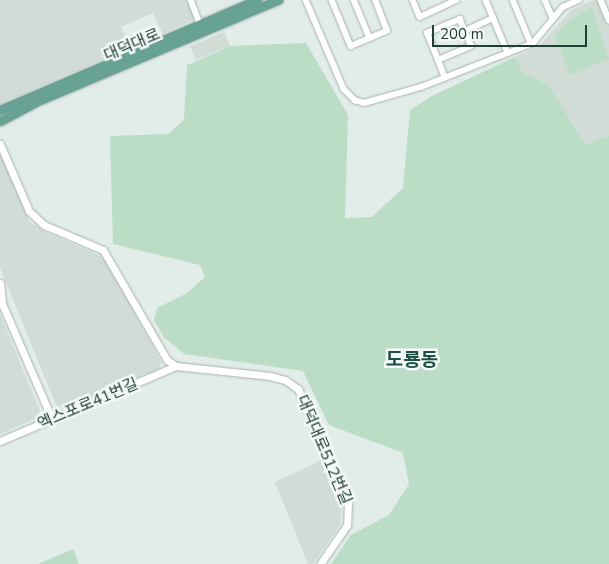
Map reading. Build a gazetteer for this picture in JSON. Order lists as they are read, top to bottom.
{
  "streets": {
    "main road": ["대덕대로"],
    "street": ["엑스포로41번길", "대덕대로512번길"]
  },
  "crossings": [
    ["엑스포로41번길", "대덕대로512번길"]
  ],
  "districts": ["도룡동"],
  "scale_bar": "200 m"
}
